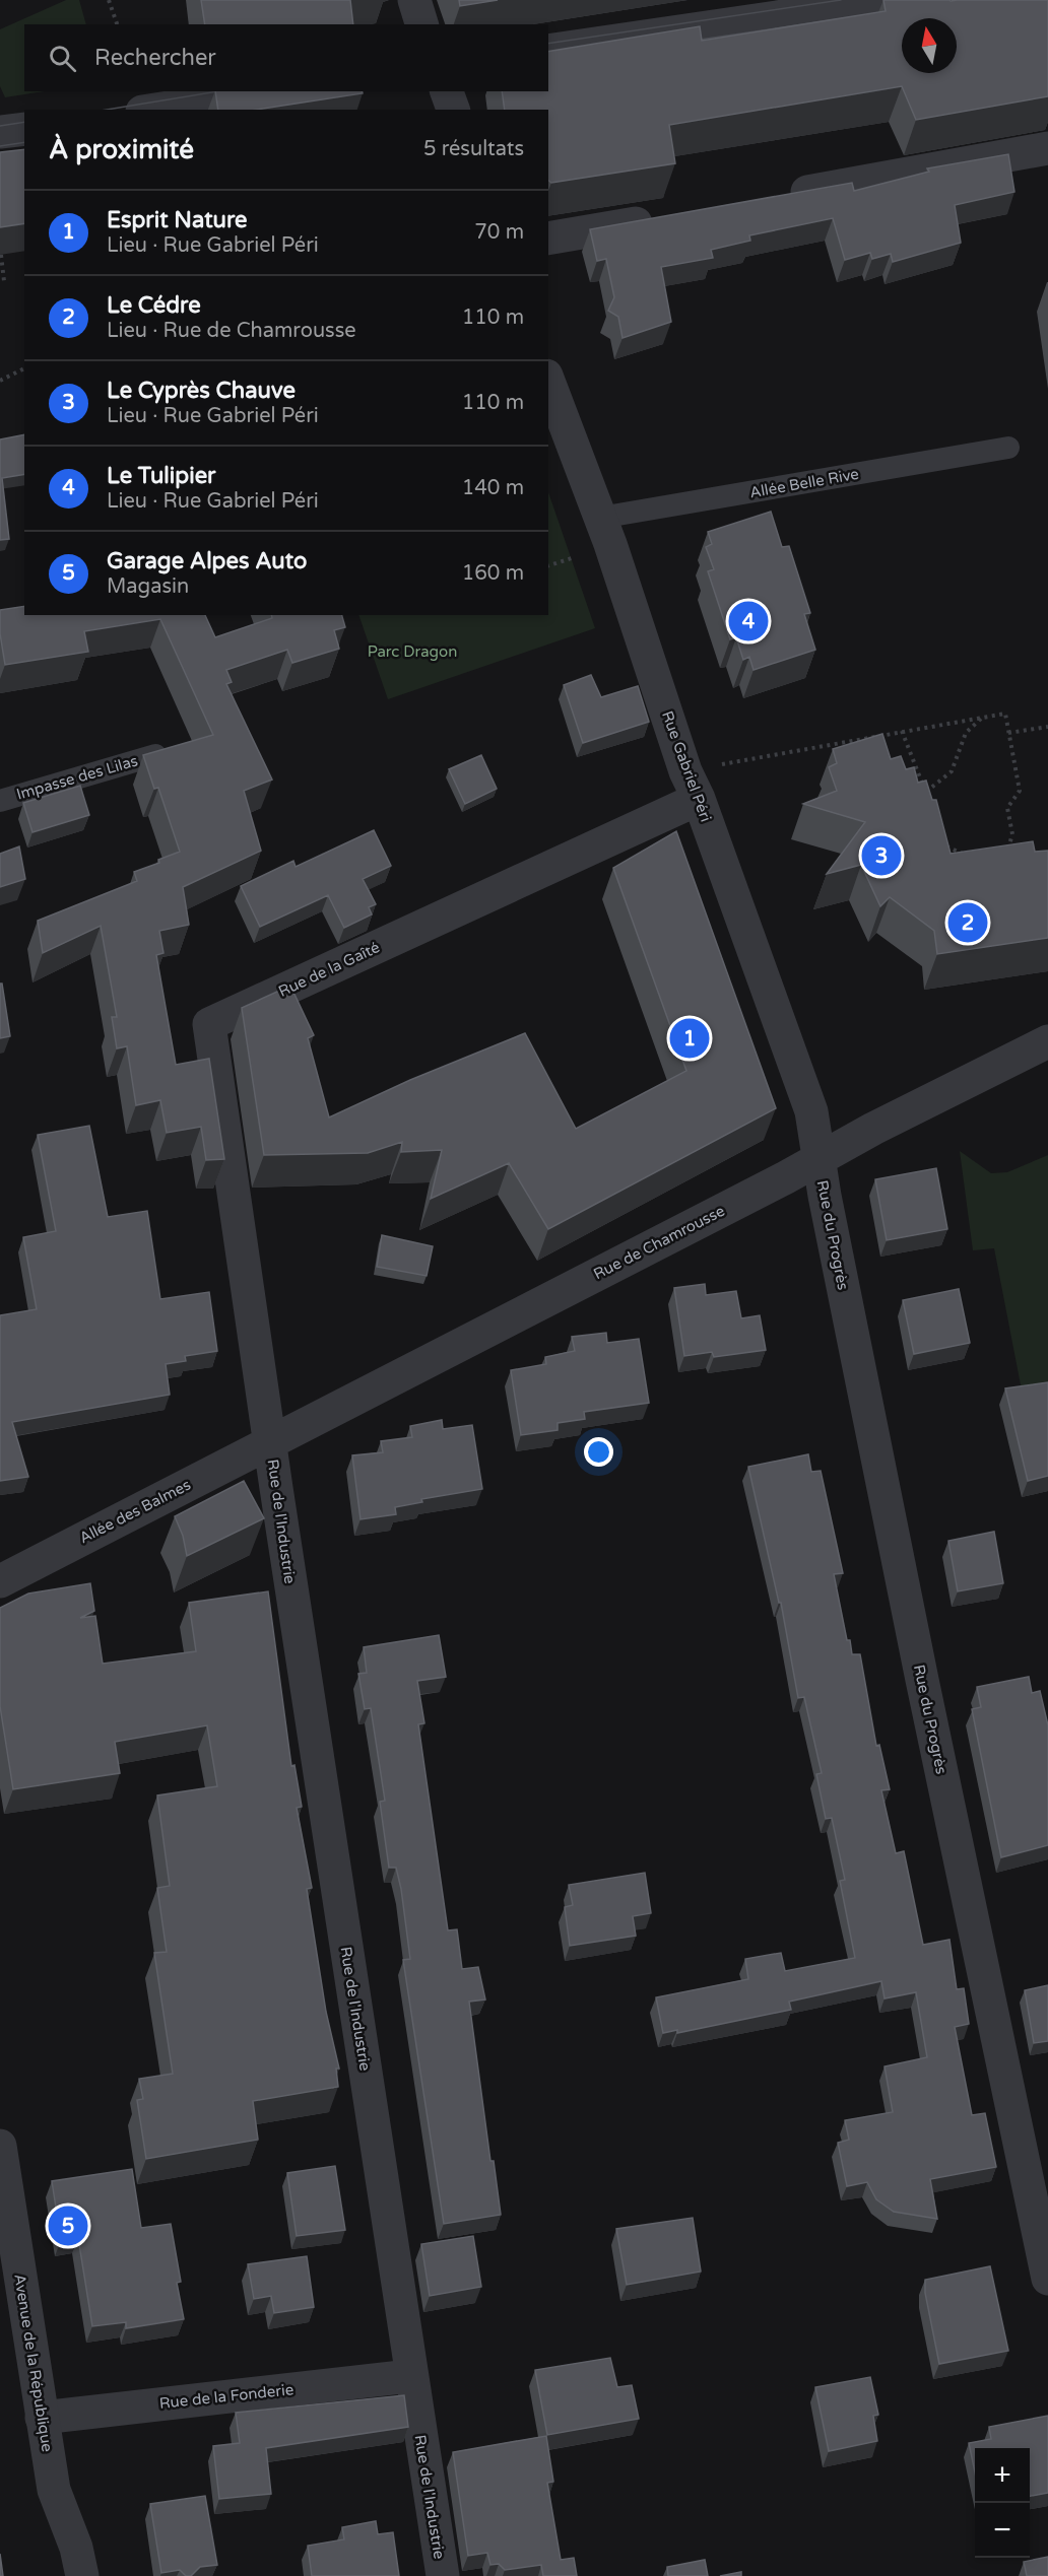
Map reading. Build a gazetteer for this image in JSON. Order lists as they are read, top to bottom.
{
  "streets": {
    "street": [
      "Rue Gabriel Péri",
      "Rue de la Gaîté",
      "Rue du Progrès",
      "Rue de Chamrousse",
      "Allée des Balmes",
      "Rue de l'Industrie",
      "Avenue de la République",
      "Rue de la Fonderie"
    ],
    "lane": ["Allée Belle Rive", "Impasse des Lilas"]
  },
  "crossings": [
    ["Allée Belle Rive", "Rue Gabriel Péri"],
    ["Rue Gabriel Péri", "Rue de la Gaîté"],
    ["Rue Gabriel Péri", "Rue du Progrès"],
    ["Rue Gabriel Péri", "Rue de Chamrousse"],
    ["Rue de la Gaîté", "Rue de Chamrousse"],
    ["Rue de la Gaîté", "Allée des Balmes"],
    ["Rue de la Gaîté", "Rue de l'Industrie"],
    ["Rue du Progrès", "Rue de Chamrousse"],
    ["Rue de Chamrousse", "Allée des Balmes"],
    ["Rue de Chamrousse", "Rue de l'Industrie"],
    ["Allée des Balmes", "Rue de l'Industrie"],
    ["Rue de l'Industrie", "Rue de la Fonderie"],
    ["Avenue de la République", "Rue de la Fonderie"]
  ],
  "parks": ["Parc Dragon"],
  "north": "top",
  "page": {
    "search": "Rechercher",
    "heading": ["À proximité", "5 résultats"],
    "list": [
      {
        "mark": "1",
        "name": "Esprit Nature",
        "note": "Lieu · Rue Gabriel Péri",
        "value": "70 m"
      },
      {
        "mark": "2",
        "name": "Le Cédre",
        "note": "Lieu · Rue de Chamrousse",
        "value": "110 m"
      },
      {
        "mark": "3",
        "name": "Le Cyprès Chauve",
        "note": "Lieu · Rue Gabriel Péri",
        "value": "110 m"
      },
      {
        "mark": "4",
        "name": "Le Tulipier",
        "note": "Lieu · Rue Gabriel Péri",
        "value": "140 m"
      },
      {
        "mark": "5",
        "name": "Garage Alpes Auto",
        "note": "Magasin",
        "value": "160 m"
      }
    ],
    "pins": [
      "4",
      "3",
      "2",
      "1",
      "5"
    ],
    "map_buttons": ["+", "−"]
  }
}
